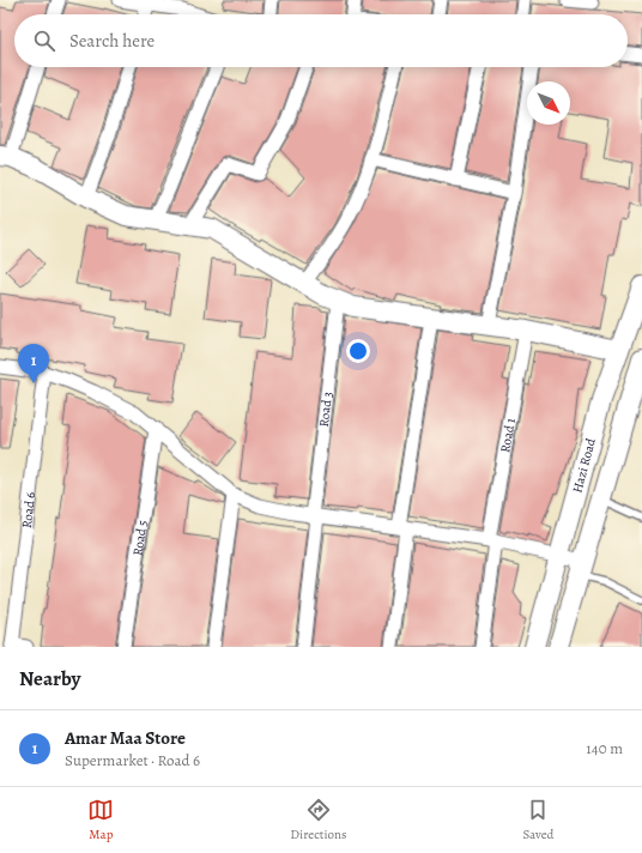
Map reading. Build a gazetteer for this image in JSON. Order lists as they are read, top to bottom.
{
  "streets": {
    "street": [
      "Road 3",
      "Road 1",
      "Hazi Road",
      "Road 6",
      "Road 5"
    ]
  },
  "north": "bottom right",
  "page": {
    "search": "Search here",
    "pins": "1",
    "heading": "Nearby",
    "list": [
      {
        "mark": "1",
        "name": "Amar Maa Store",
        "note": "Supermarket · Road 6",
        "value": "140 m"
      }
    ],
    "nav": ["Map", "Directions", "Saved"]
  }
}
